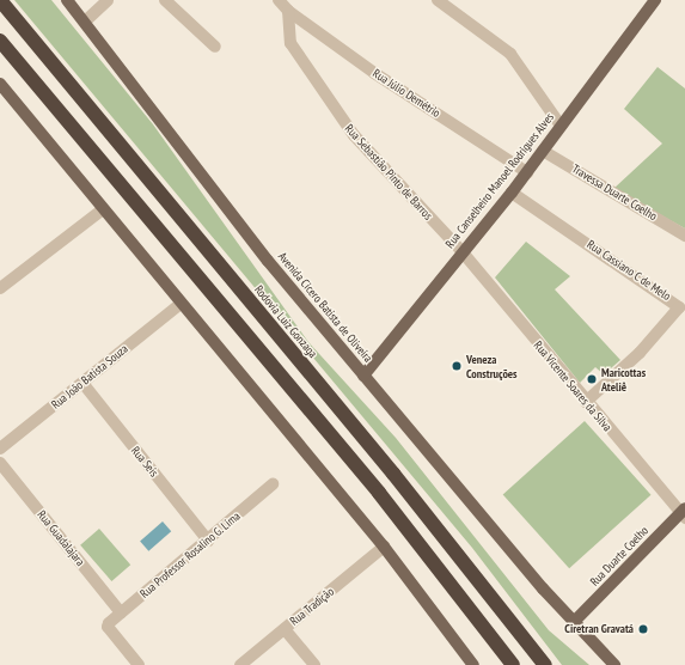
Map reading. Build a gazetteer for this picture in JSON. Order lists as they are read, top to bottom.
{
  "streets": {
    "highway": ["Rodovia Luiz Gonzaga"],
    "main road": ["Rua Canselheiro Manoel Rodrigues Alves", "Avenida Cicero Batista de Oliveira", "Rua Duarte Coelho"],
    "street": [
      "Rua Júlio Demétrio",
      "Rua Sebastião Pinto de Barros",
      "Travessa Duarte Coelho",
      "Rua Cassiano C de Melo",
      "Rua João Batista Souza",
      "Rua Vicente Soares da Silva",
      "Rua Seis",
      "Rua Guadalajara",
      "Rua Professor Rosalino G. Lima",
      "Rua Tradição"
    ]
  },
  "crossings": [
    ["Rua Júlio Demétrio", "Rua Sebastião Pinto de Barros"],
    ["Rua Júlio Demétrio", "Rua Canselheiro Manoel Rodrigues Alves"],
    ["Rua Sebastião Pinto de Barros", "Rua Canselheiro Manoel Rodrigues Alves"],
    ["Rua Sebastião Pinto de Barros", "Rua Vicente Soares da Silva"],
    ["Rua Canselheiro Manoel Rodrigues Alves", "Travessa Duarte Coelho"],
    ["Rua Canselheiro Manoel Rodrigues Alves", "Rua Cassiano C de Melo"],
    ["Rua Canselheiro Manoel Rodrigues Alves", "Avenida Cicero Batista de Oliveira"],
    ["Rua Canselheiro Manoel Rodrigues Alves", "Rua Vicente Soares da Silva"],
    ["Rua Cassiano C de Melo", "Rua Vicente Soares da Silva"],
    ["Avenida Cicero Batista de Oliveira", "Rua Duarte Coelho"],
    ["Rua João Batista Souza", "Rua Seis"],
    ["Rua Vicente Soares da Silva", "Rua Duarte Coelho"],
    ["Rua Seis", "Rua Professor Rosalino G. Lima"],
    ["Rua Guadalajara", "Rua Professor Rosalino G. Lima"]
  ],
  "places": ["Veneza Construções", "Maricottas Ateliê", "Ciretran Gravatá"]
}
